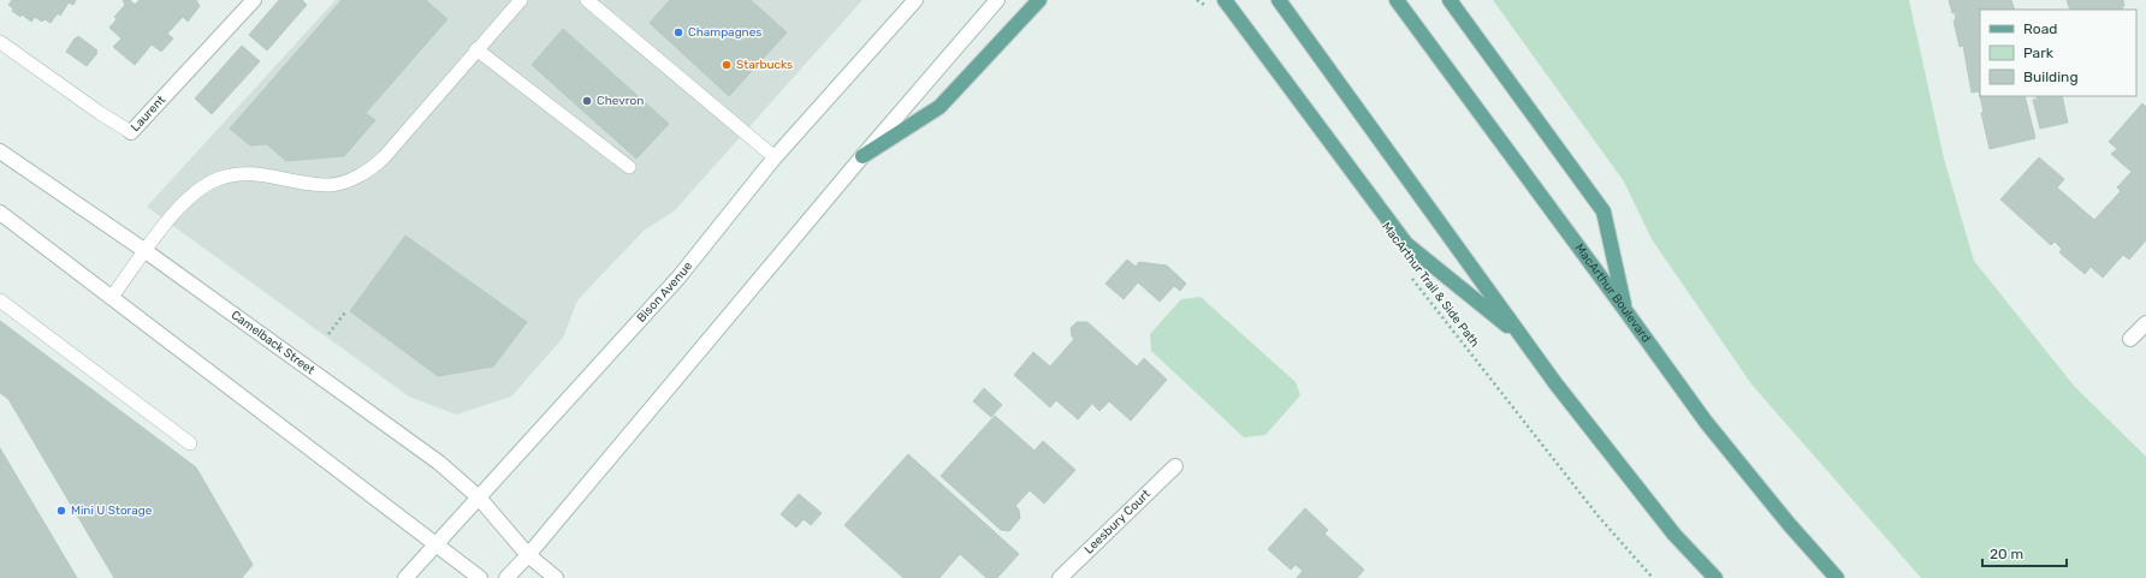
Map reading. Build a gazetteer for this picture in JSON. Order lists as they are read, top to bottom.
{
  "streets": {
    "main road": ["MacArthur Boulevard"],
    "street": [
      "Laurent",
      "Bison Avenue",
      "Camelback Street",
      "Leesbury Court"
    ],
    "path": ["MacArthur Trail & Side Path"]
  },
  "crossings": [
    ["Bison Avenue", "Camelback Street"]
  ],
  "places": [
    "Champagnes",
    "Starbucks",
    "Chevron",
    "Mini U Storage"
  ],
  "legend": ["Road", "Park", "Building"],
  "scale_bar": "20 m"
}
